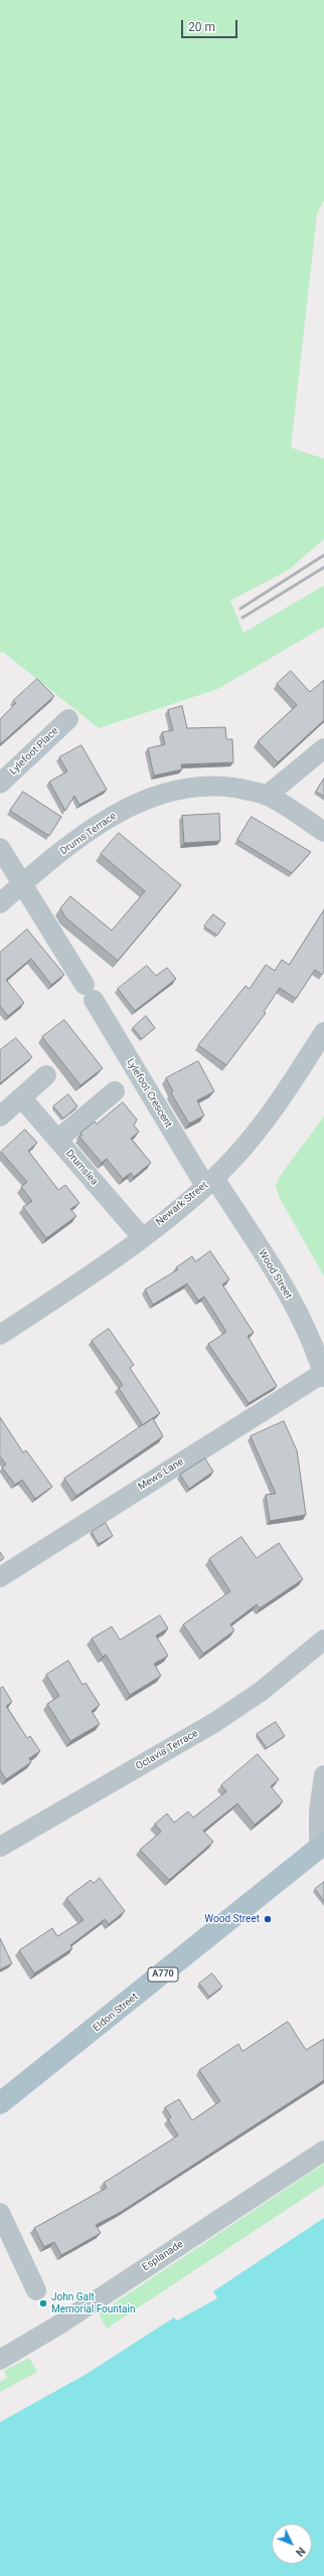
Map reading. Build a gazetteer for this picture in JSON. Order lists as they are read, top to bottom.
{
  "streets": {
    "main road": ["A770", "Eldon Street"],
    "street": [
      "Lylefoot Place",
      "Drums Terrace",
      "Lylefoot Crescent",
      "Drumslea",
      "Newark Street",
      "Wood Street",
      "Mews Lane",
      "Octavia Terrace",
      "Esplanade"
    ]
  },
  "crossings": [
    ["Drums Terrace", "Lylefoot Crescent"],
    ["Lylefoot Crescent", "Newark Street"],
    ["Lylefoot Crescent", "Wood Street"],
    ["Drumslea", "Newark Street"],
    ["Newark Street", "Wood Street"],
    ["Wood Street", "Mews Lane"]
  ],
  "places": ["Wood Street", "John Galt Memorial Fountain"],
  "scale_bar": "20 m",
  "north": "bottom right"
}
